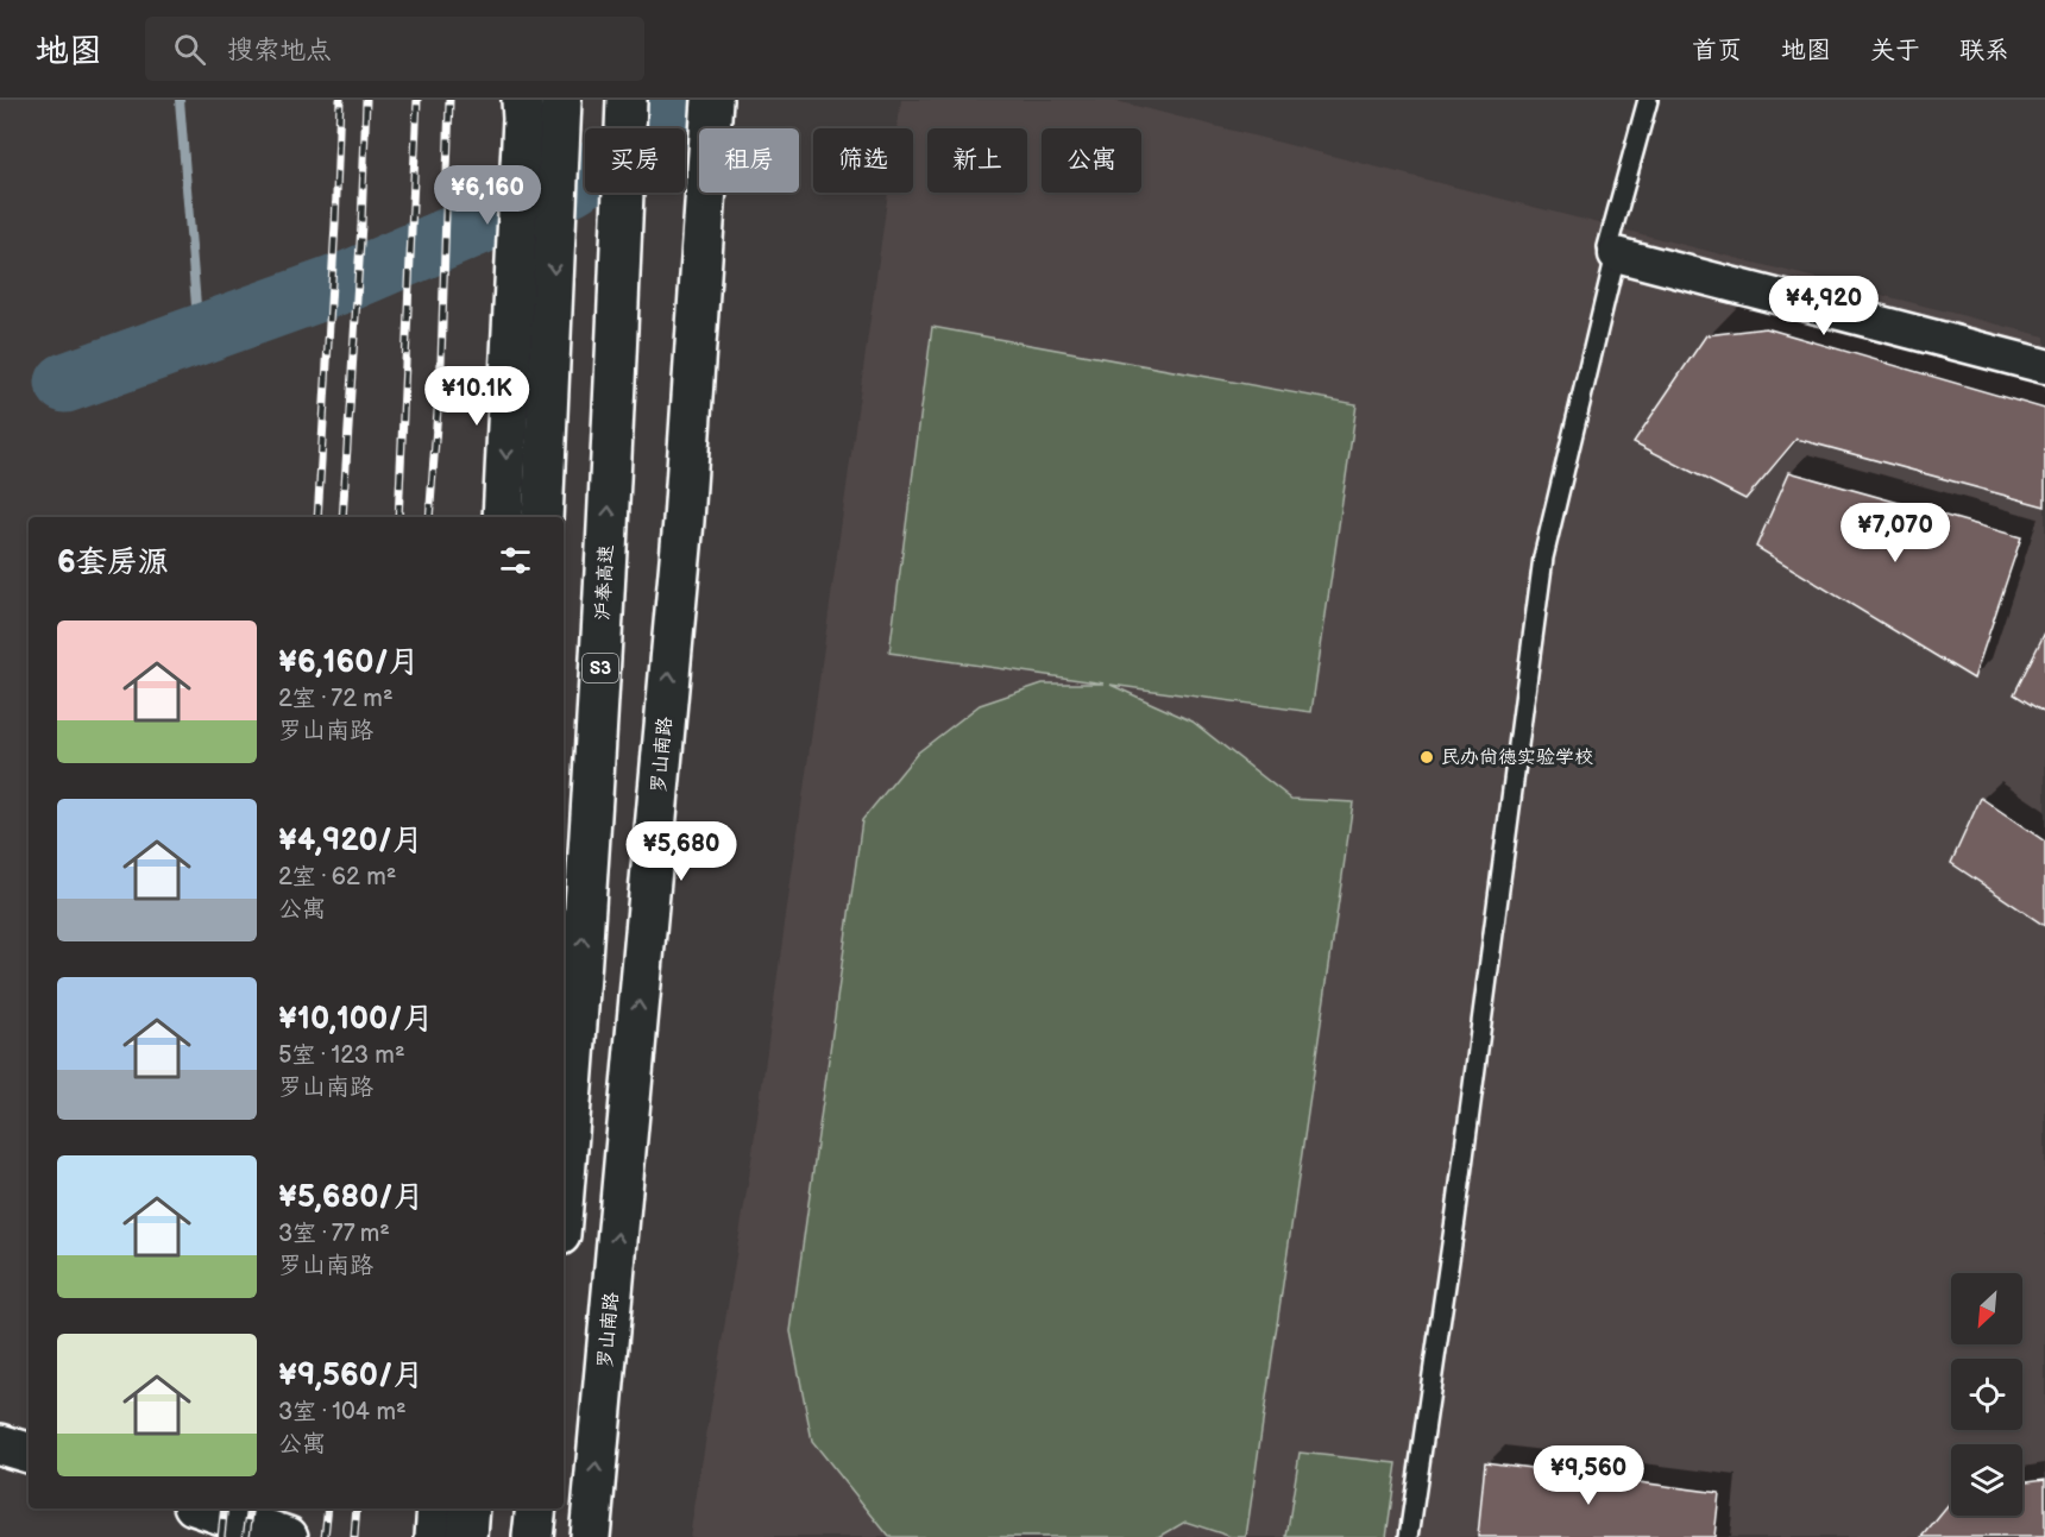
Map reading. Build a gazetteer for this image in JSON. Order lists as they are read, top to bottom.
{
  "streets": {
    "main road": ["沪奉高速", "S3", "罗山南路"]
  },
  "places": ["民办尚徳实验学校"],
  "north": "bottom left",
  "page": {
    "header": "地图",
    "search": "搜索地点",
    "nav": [
      "首页",
      "地图",
      "关于",
      "联系"
    ],
    "chip": [
      "买房",
      "租房",
      "筛选",
      "新上",
      "公寓"
    ],
    "price": [
      "¥6,160",
      "¥4,920",
      "¥10.1K",
      "¥7,070",
      "¥5,680",
      "¥9,560"
    ],
    "heading": "6套房源",
    "list": [
      {
        "name": "¥6,160/月",
        "note": "2室 · 72 m² · 罗山南路"
      },
      {
        "name": "¥4,920/月",
        "note": "2室 · 62 m² · 公寓"
      },
      {
        "name": "¥10,100/月",
        "note": "5室 · 123 m² · 罗山南路"
      },
      {
        "name": "¥5,680/月",
        "note": "3室 · 77 m² · 罗山南路"
      },
      {
        "name": "¥9,560/月",
        "note": "3室 · 104 m² · 公寓"
      }
    ]
  }
}
